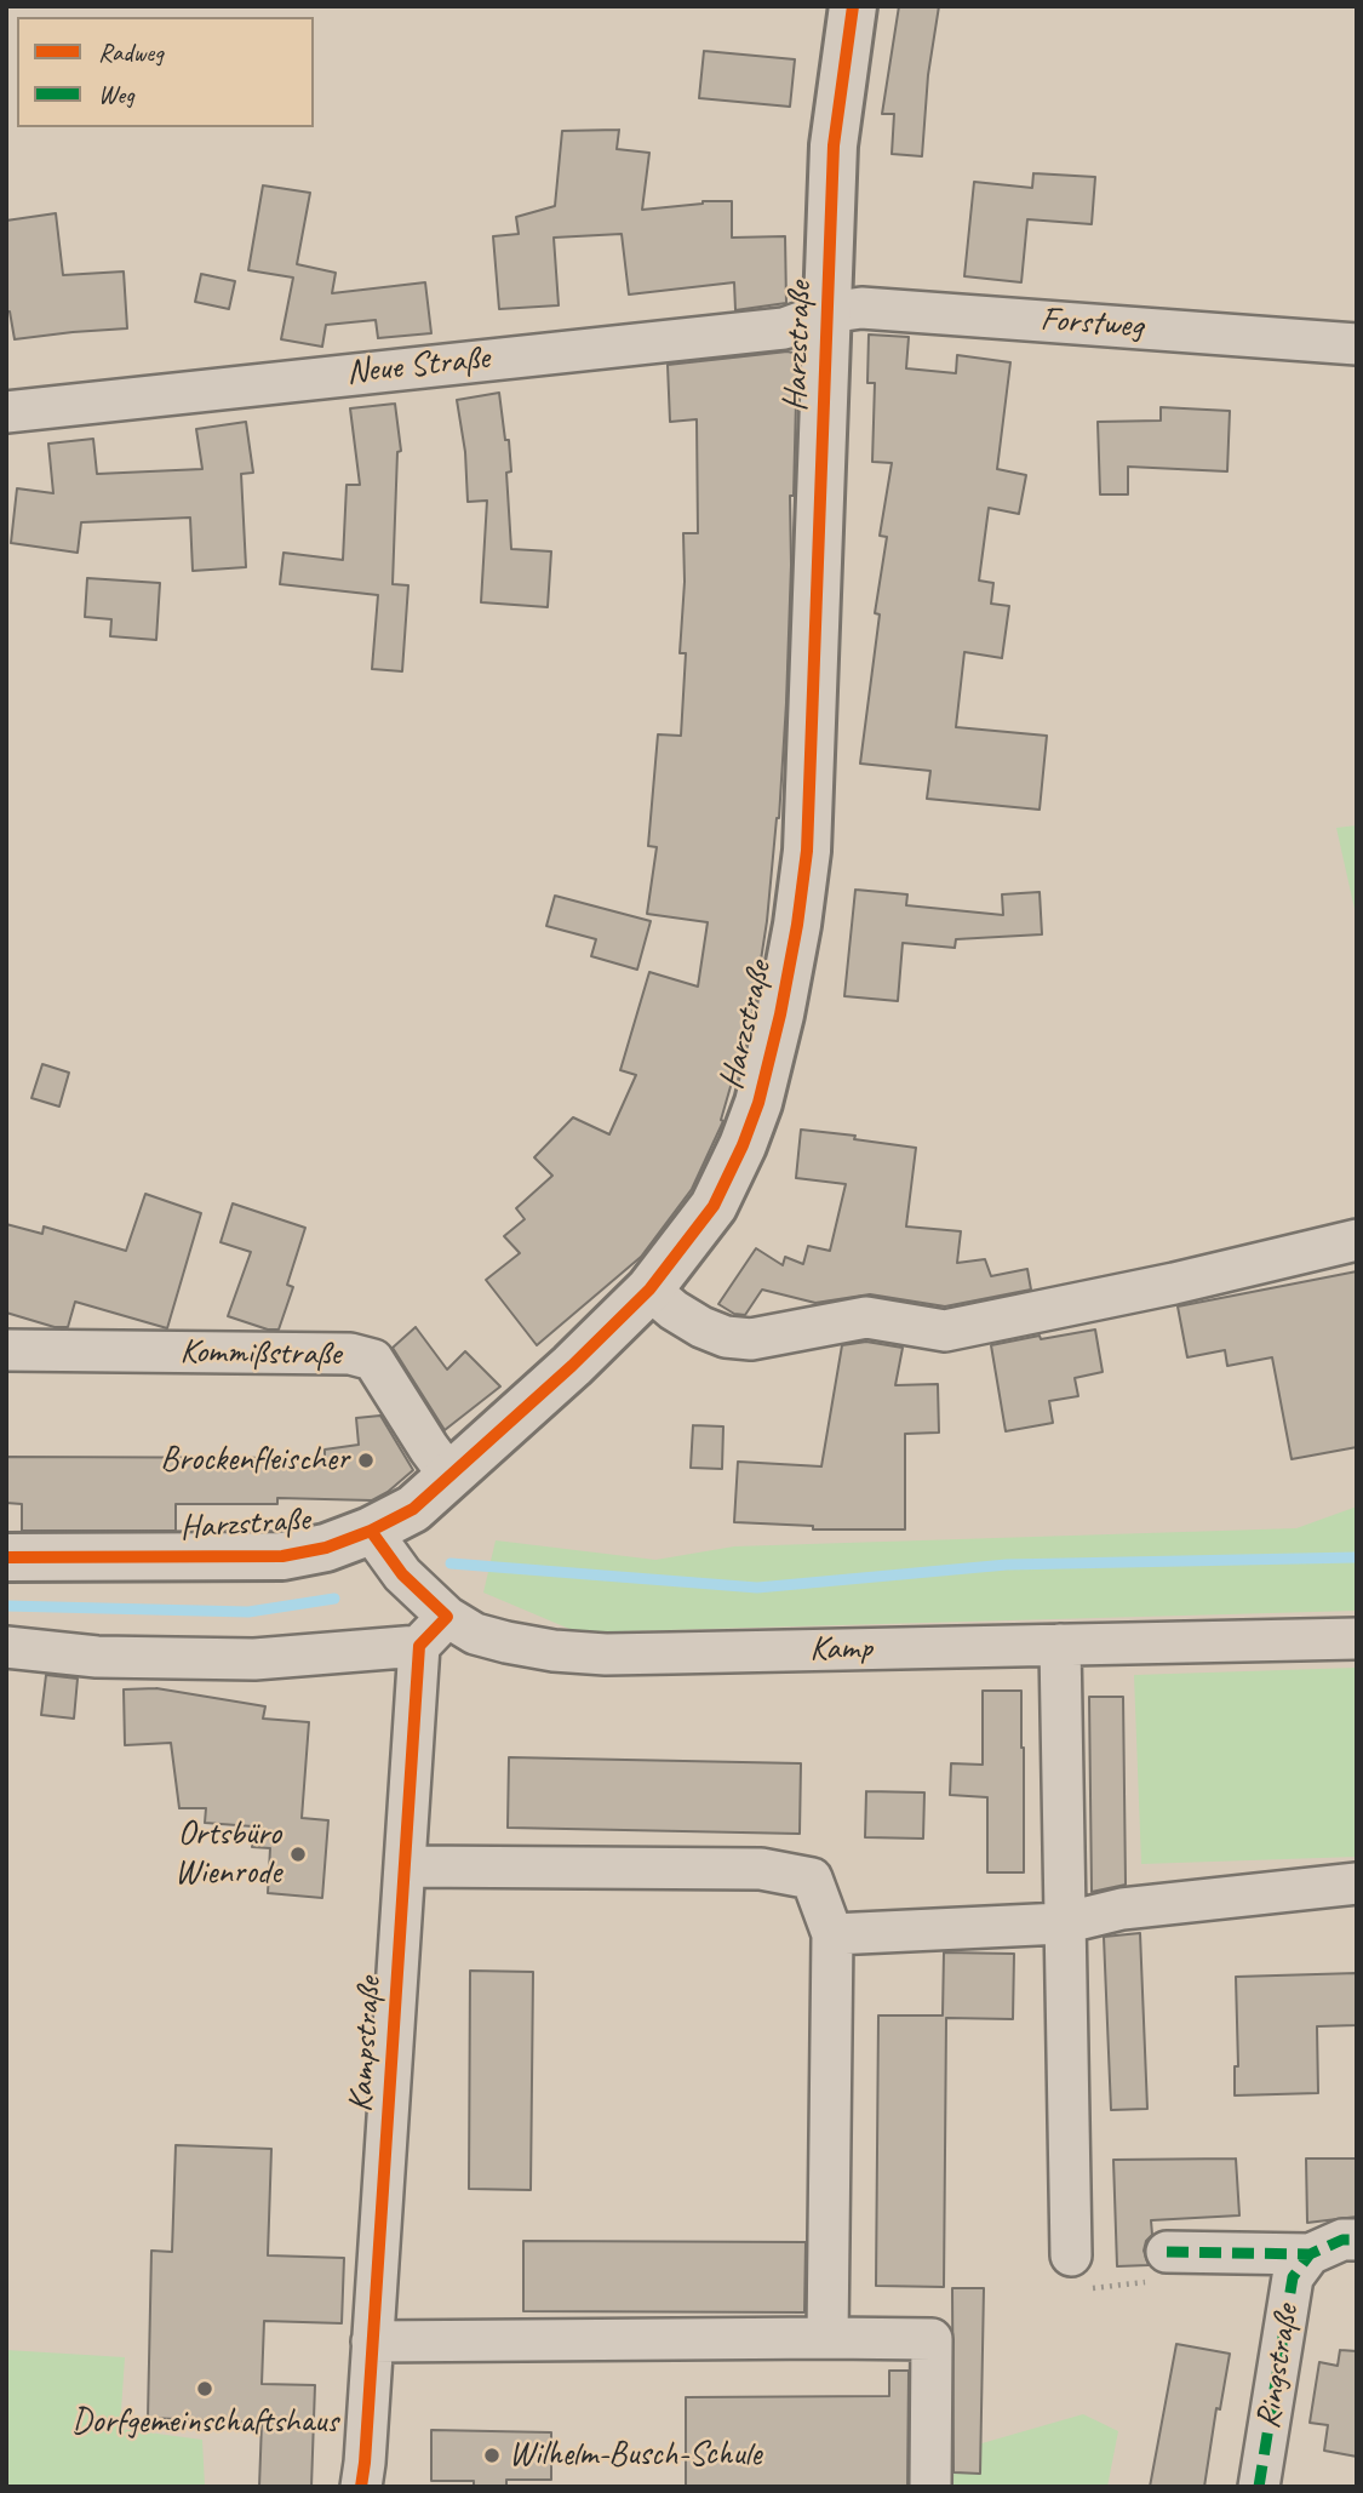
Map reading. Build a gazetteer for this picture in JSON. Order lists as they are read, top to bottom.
{
  "streets": {
    "main road": ["Harzstraße"],
    "street": [
      "Forstweg",
      "Neue Straße",
      "Kommißstraße",
      "Kamp",
      "Kampstraße",
      "Ringstraße"
    ]
  },
  "crossings": [
    ["Forstweg", "Harzstraße"],
    ["Forstweg", "Neue Straße"],
    ["Harzstraße", "Neue Straße"],
    ["Harzstraße", "Kommißstraße"],
    ["Harzstraße", "Kamp"]
  ],
  "places": [
    "Brockenfleischer",
    "Ortsbüro Wienrode",
    "Dorfgemeinschaftshaus",
    "Wilhelm-Busch-Schule"
  ],
  "legend": ["Radweg", "Weg"]
}
